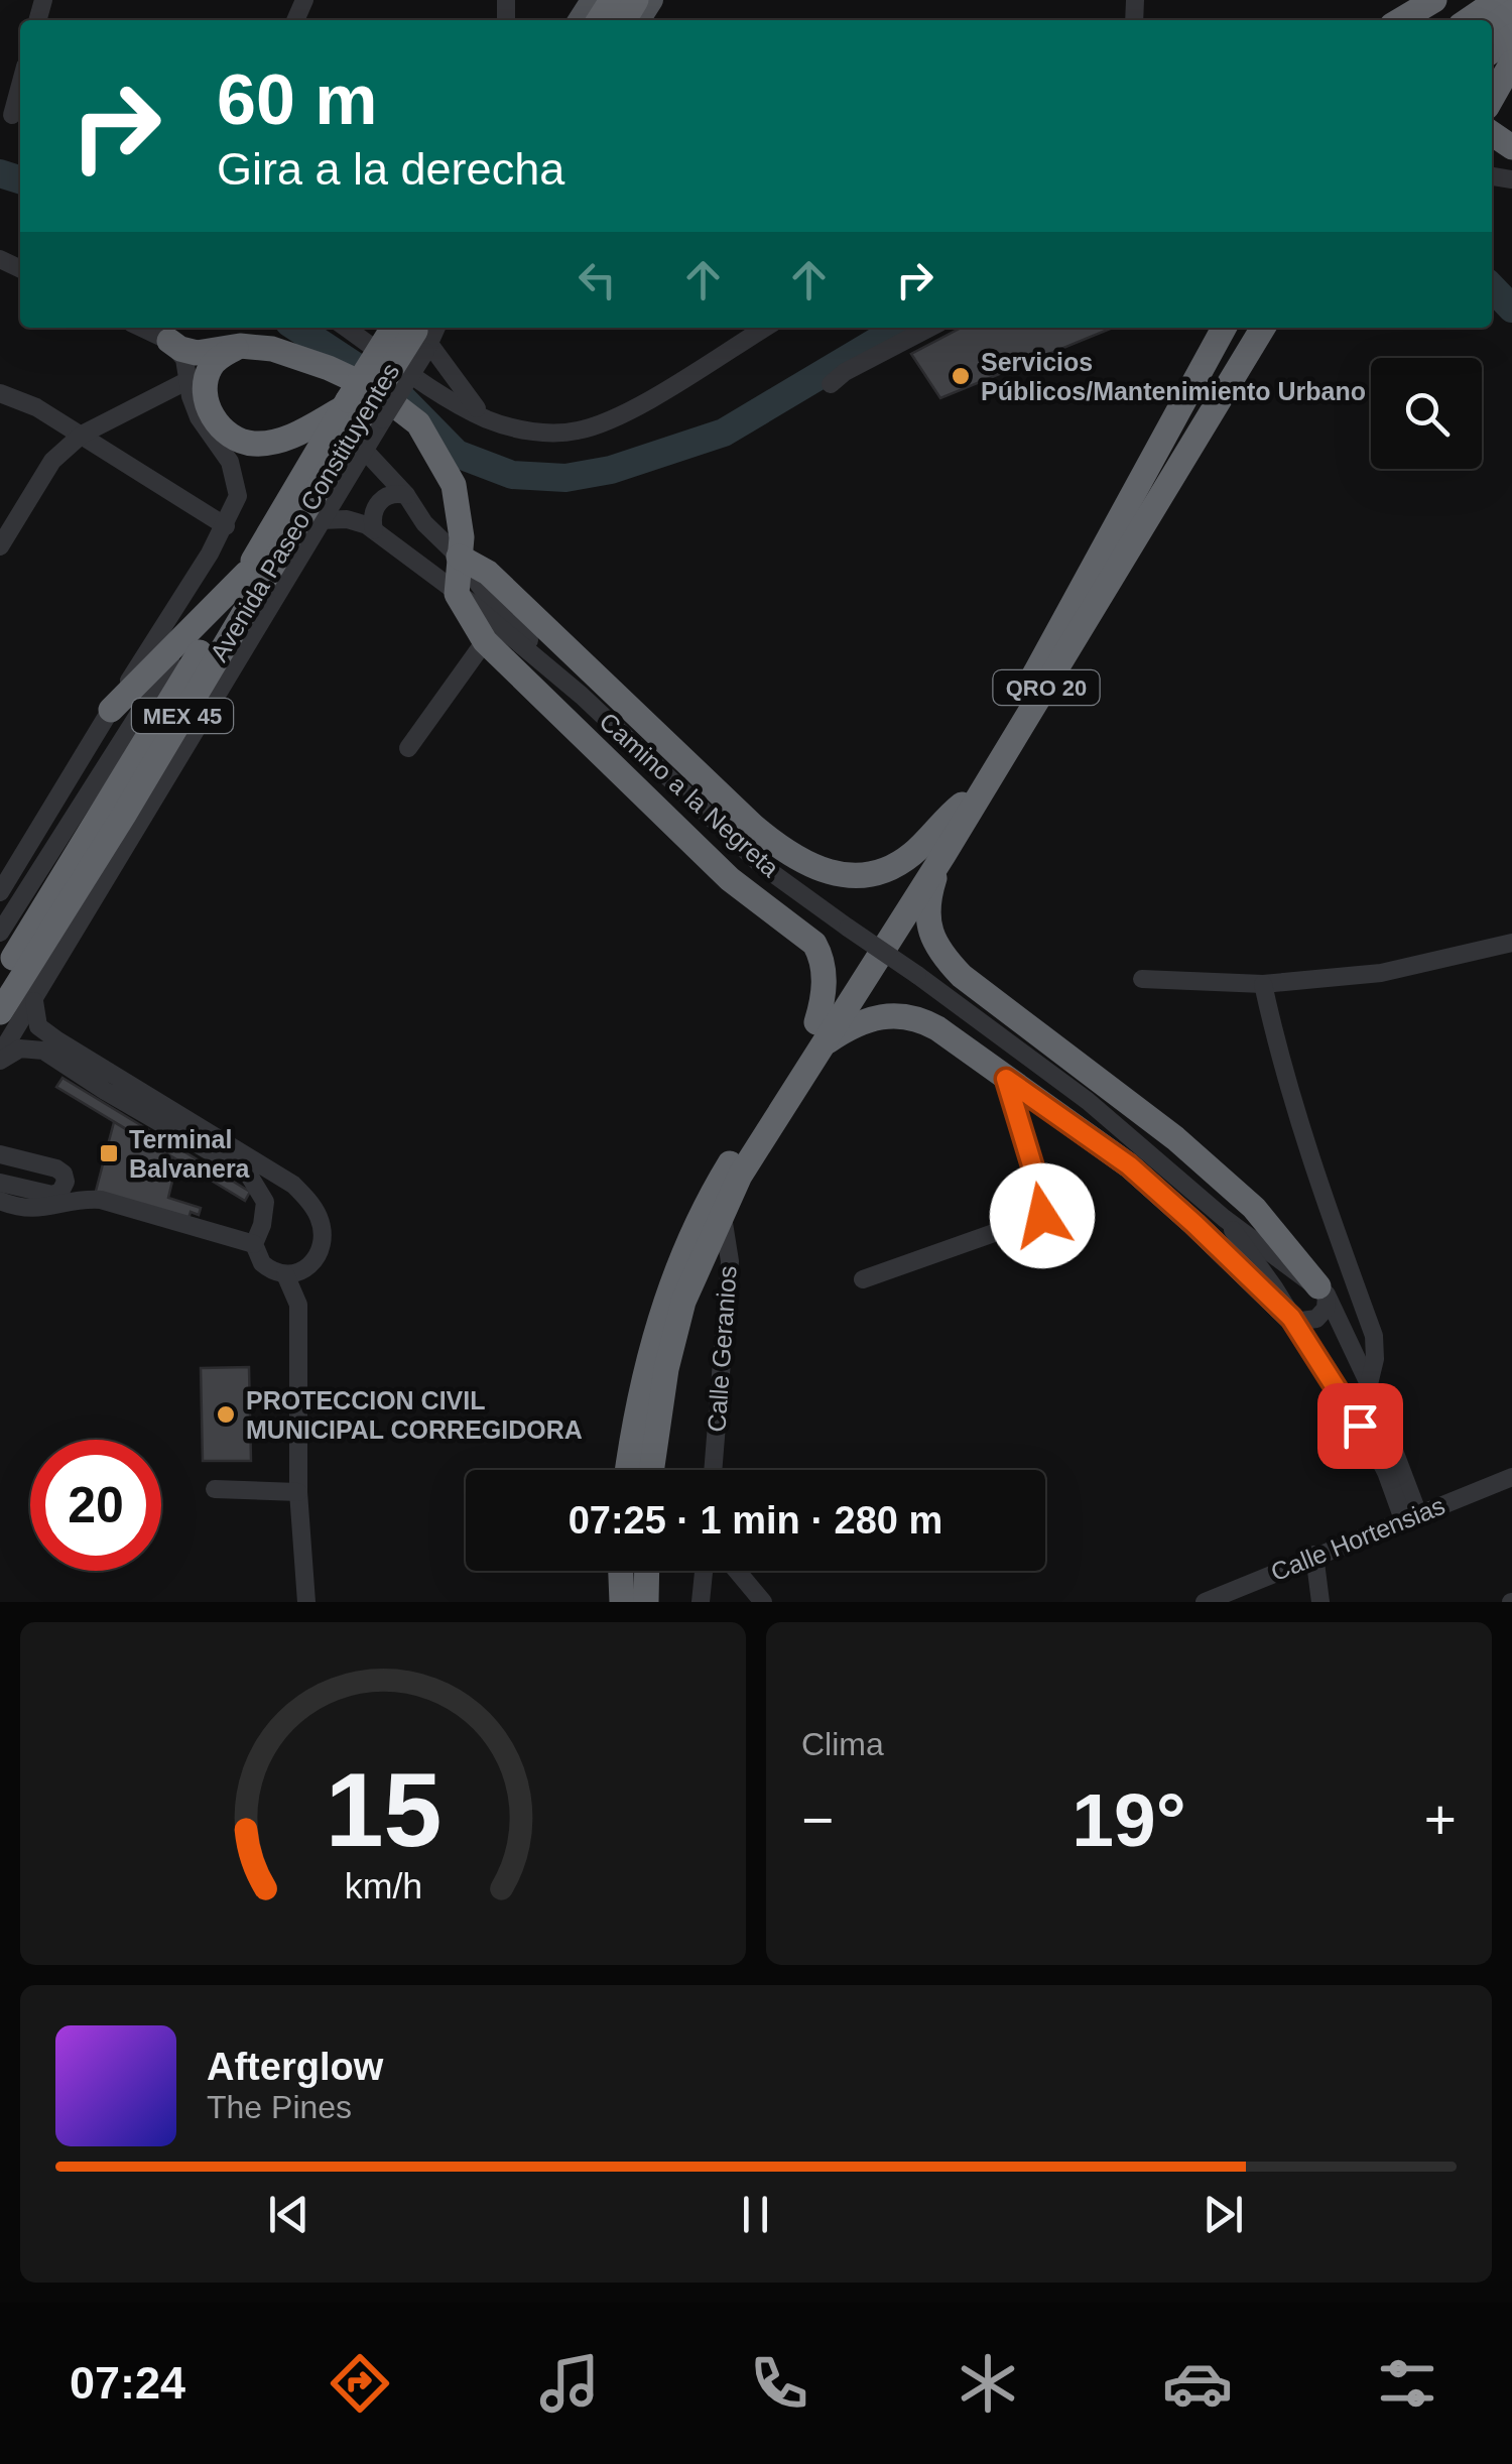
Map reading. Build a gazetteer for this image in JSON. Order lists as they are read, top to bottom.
{
  "streets": {
    "highway": ["Avenida Paseo Constituyentes", "QRO 20", "MEX 45"],
    "street": ["Camino a la Negreta", "Calle Geranios", "Calle Hortensias"]
  },
  "crossings": [
    ["QRO 20", "Calle Geranios"]
  ],
  "places": {
    "other": ["Servicios Públicos/Mantenimiento Urbano", "PROTECCION CIVIL MUNICIPAL CORREGIDORA"],
    "transit": ["Terminal Balvanera"]
  },
  "page": {
    "turn": ["60 m", "Gira a la derecha"],
    "limit": "20",
    "trip": "07:25 · 1 min · 280 m",
    "tile": "Clima",
    "heat": ["−", "19°", "+"],
    "song": ["Afterglow", "The Pines"],
    "tabs": "07:24",
    "gauge": ["15", "km/h"]
  }
}
